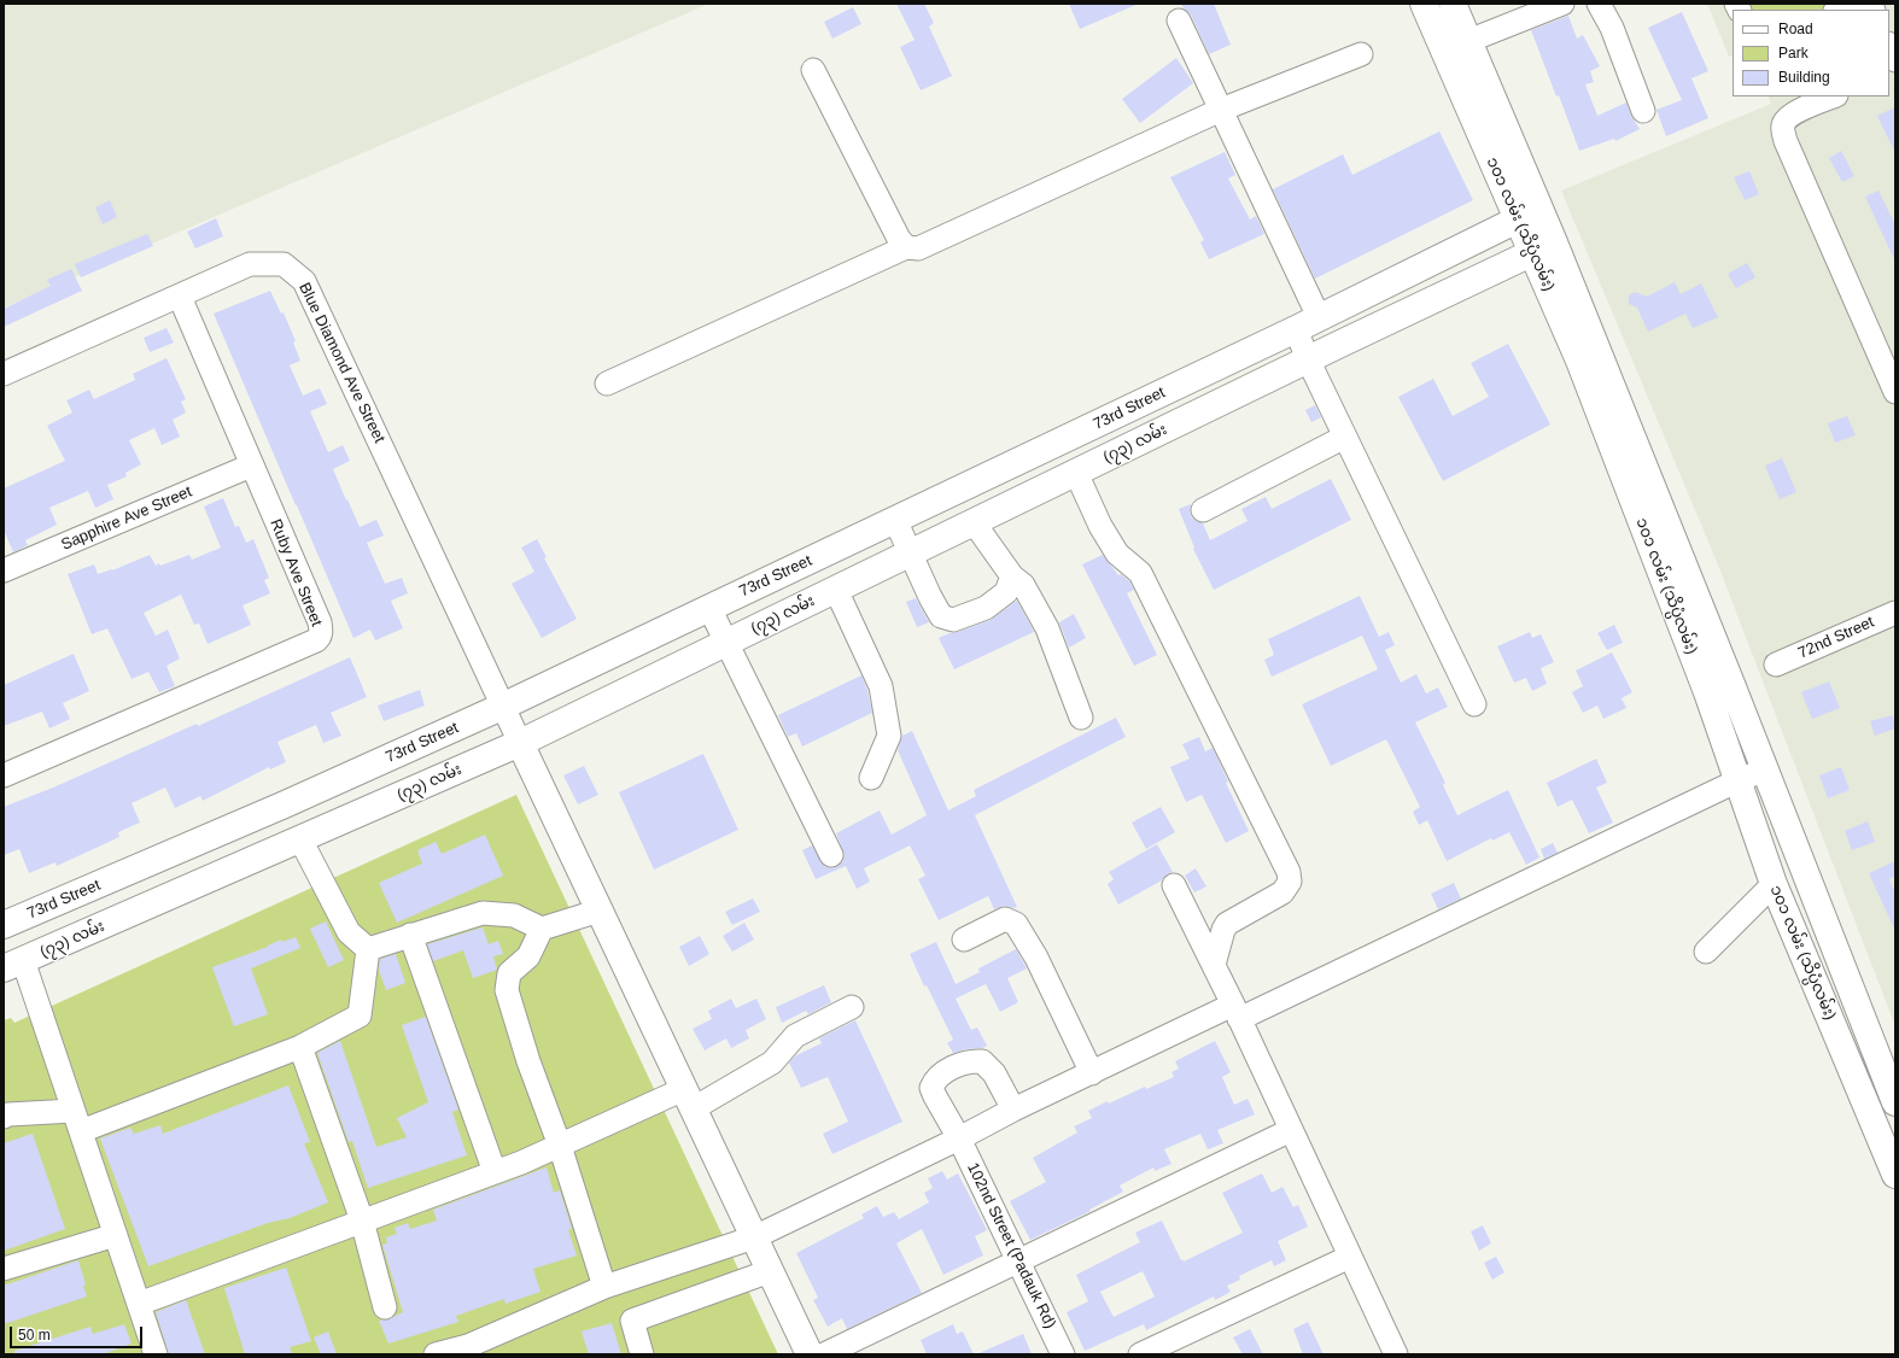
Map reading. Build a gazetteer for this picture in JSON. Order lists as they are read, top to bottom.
{
  "streets": {
    "main road": ["၁၀၁ လမ်း (သိပ္ပံလမ်း)", "73rd Street", "(၇၃) လမ်း"],
    "street": [
      "Blue Diamond Ave Street",
      "Sapphire Ave Street",
      "Ruby Ave Street",
      "72nd Street",
      "102nd Street (Padauk Rd)"
    ]
  },
  "crossings": [
    ["၁၀၁ လမ်း (သိပ္ပံလမ်း)", "73rd Street"],
    ["၁၀၁ လမ်း (သိပ္ပံလမ်း)", "(၇၃) လမ်း"],
    ["Blue Diamond Ave Street", "73rd Street"],
    ["Blue Diamond Ave Street", "(၇၃) လမ်း"],
    ["Blue Diamond Ave Street", "Ruby Ave Street"],
    ["Sapphire Ave Street", "Ruby Ave Street"]
  ],
  "legend": ["Road", "Park", "Building"],
  "scale_bar": "50 m"
}
